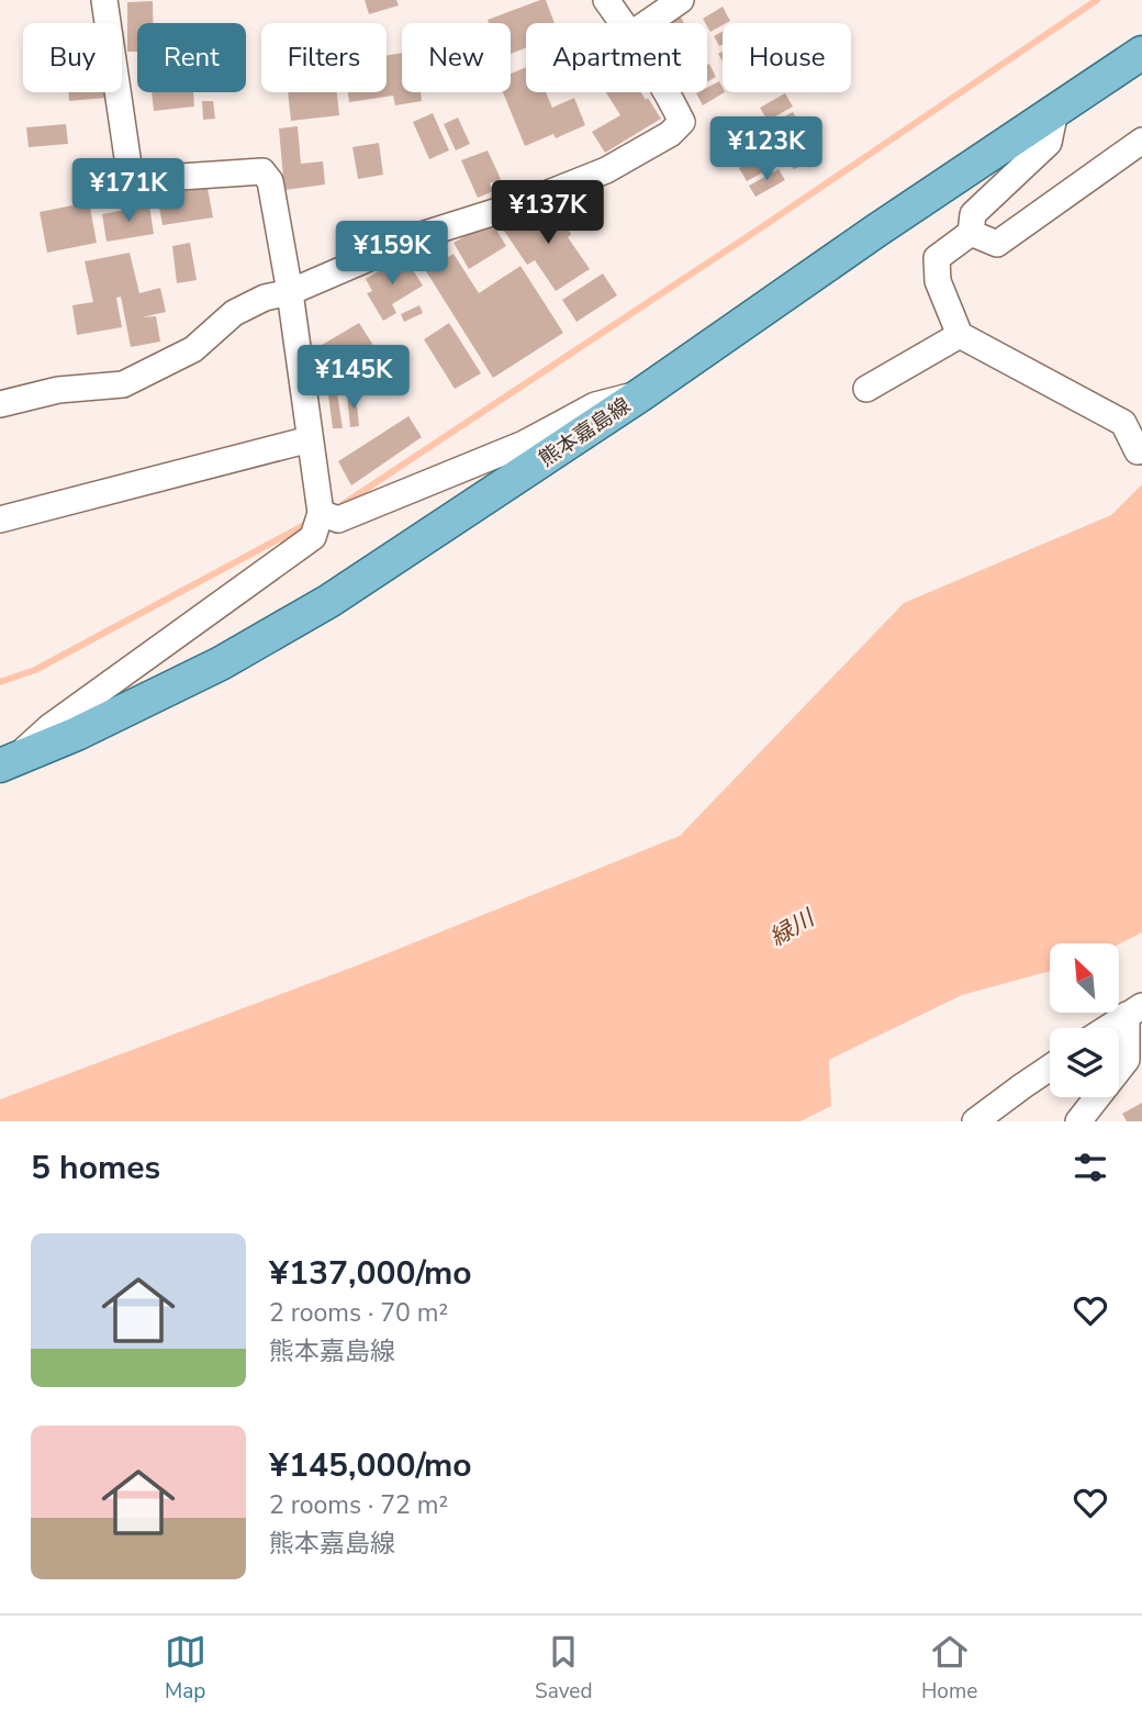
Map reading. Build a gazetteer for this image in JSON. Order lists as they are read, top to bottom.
{
  "streets": {
    "main road": ["熊本嘉島線"]
  },
  "water": ["緑川"],
  "north": "top left",
  "page": {
    "chip": [
      "Buy",
      "Rent",
      "Filters",
      "New",
      "Apartment",
      "House"
    ],
    "price": [
      "¥123K",
      "¥171K",
      "¥137K",
      "¥159K",
      "¥145K"
    ],
    "heading": "5 homes",
    "list": [
      {
        "name": "¥137,000/mo",
        "note": "2 rooms · 70 m² · 熊本嘉島線"
      },
      {
        "name": "¥145,000/mo",
        "note": "2 rooms · 72 m² · 熊本嘉島線"
      }
    ],
    "tabs": ["Map", "Saved", "Home"]
  }
}
